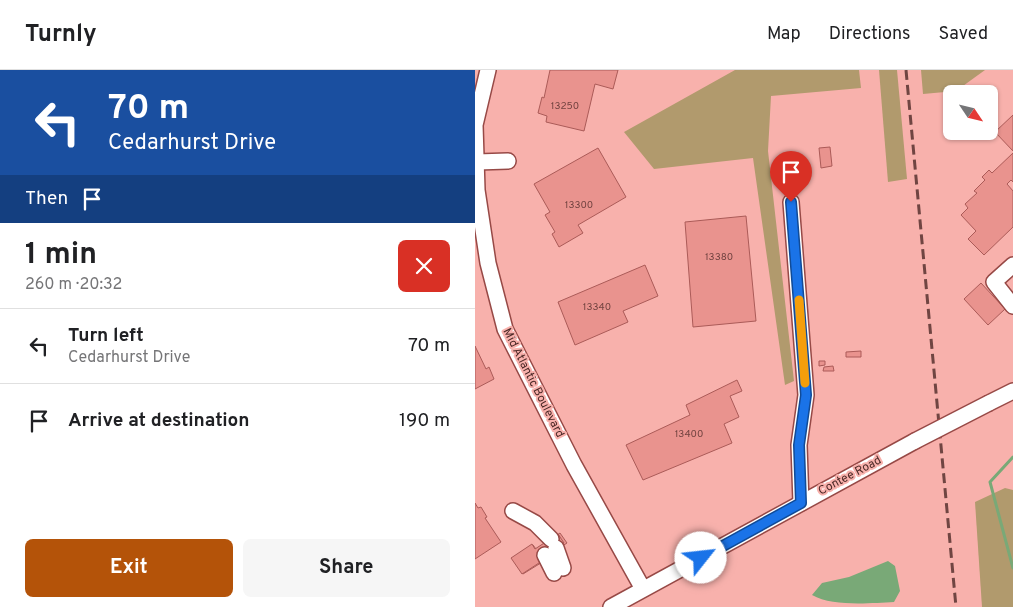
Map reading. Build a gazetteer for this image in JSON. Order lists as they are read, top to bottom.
{
  "streets": {
    "street": ["Mid Atlantic Boulevard", "Contee Road"]
  },
  "crossings": [
    ["Mid Atlantic Boulevard", "Contee Road"]
  ],
  "house_numbers": [
    "13250",
    "13300",
    "13380",
    "13340",
    "13400"
  ],
  "north": "bottom right",
  "page": {
    "header": "Turnly",
    "nav": ["Map", "Directions", "Saved"],
    "turn": ["70 m", "Cedarhurst Drive"],
    "then": "Then",
    "heading": ["1 min", "260 m · 20:32"],
    "list": [
      {
        "name": "Turn left",
        "note": "Cedarhurst Drive",
        "value": "70 m"
      },
      {
        "name": "Arrive at destination",
        "value": "190 m"
      }
    ],
    "buttons": ["Exit", "Share"]
  }
}
